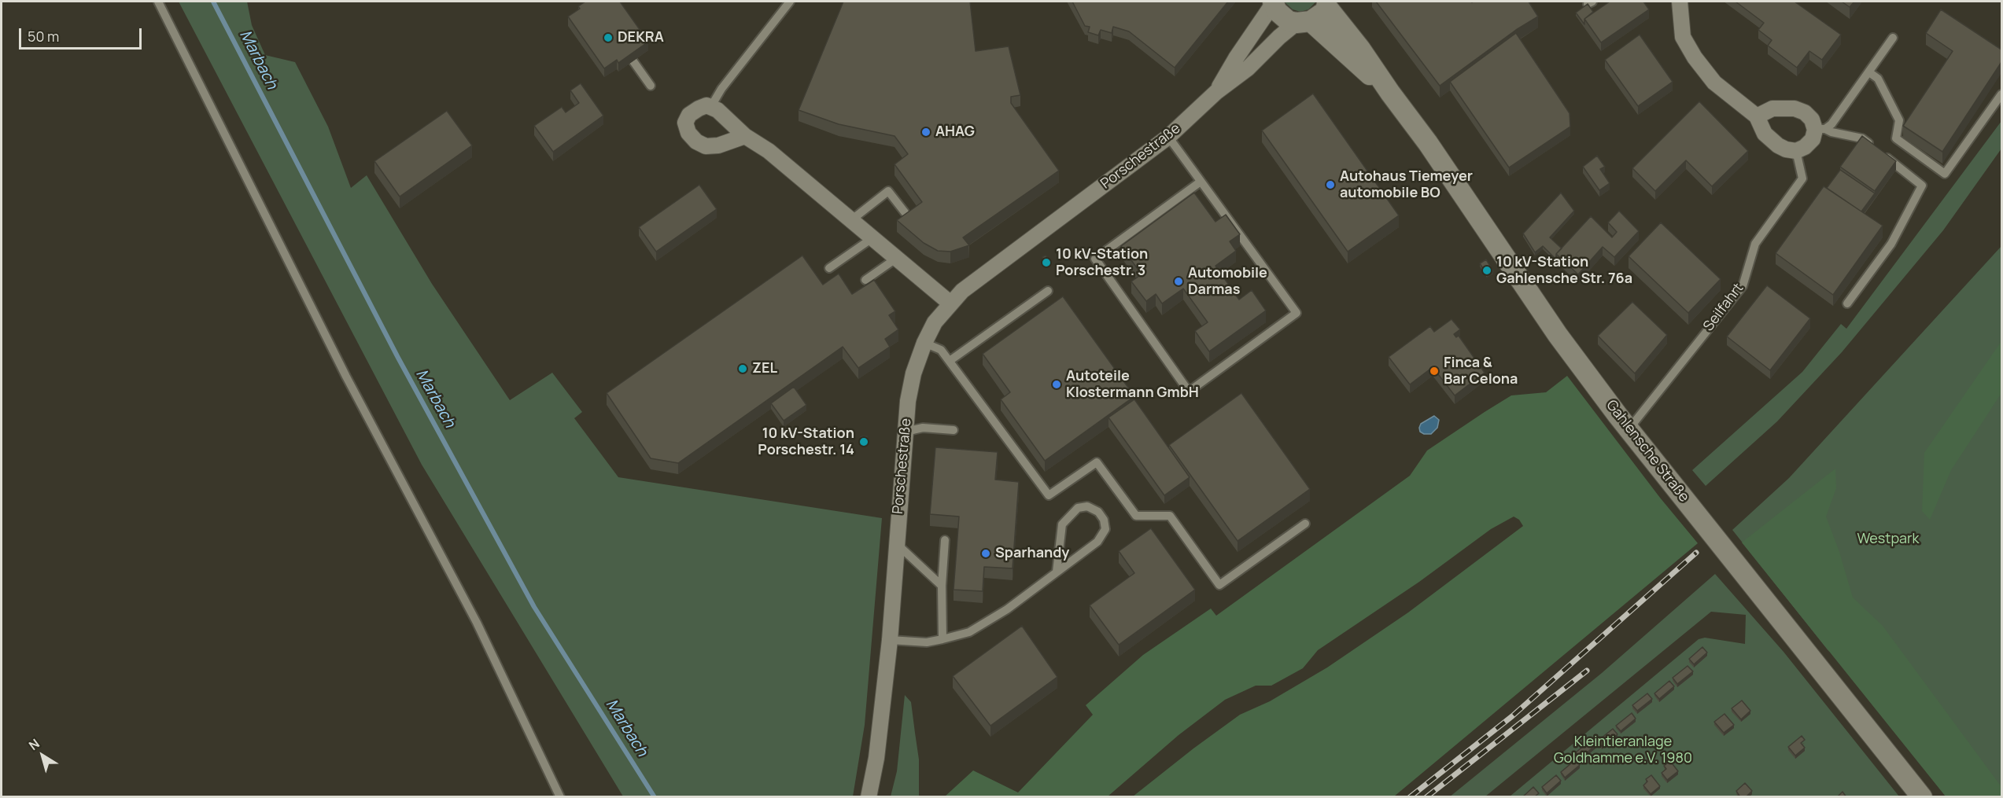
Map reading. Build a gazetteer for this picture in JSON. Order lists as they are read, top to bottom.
{
  "streets": {
    "street": ["Porschestraße", "Gahlensche Straße"],
    "lane": ["Seilfahrt"]
  },
  "crossings": [
    ["Porschestraße", "Gahlensche Straße"],
    ["Seilfahrt", "Gahlensche Straße"]
  ],
  "water": ["Marbach"],
  "parks": ["Westpark", "Kleintieranlage Goldhamme e.V. 1980"],
  "places": [
    "DEKRA",
    "AHAG",
    "Autohaus Tiemeyer automobile BO",
    "10 kV-Station Porschestr. 3",
    "10 kV-Station Gahlensche Str. 76a",
    "Automobile Darmas",
    "ZEL",
    "Finca & Bar Celona",
    "Autoteile Klostermann GmbH",
    "10 kV-Station Porschestr. 14",
    "Sparhandy"
  ],
  "scale_bar": "50 m",
  "north": "top left"
}
